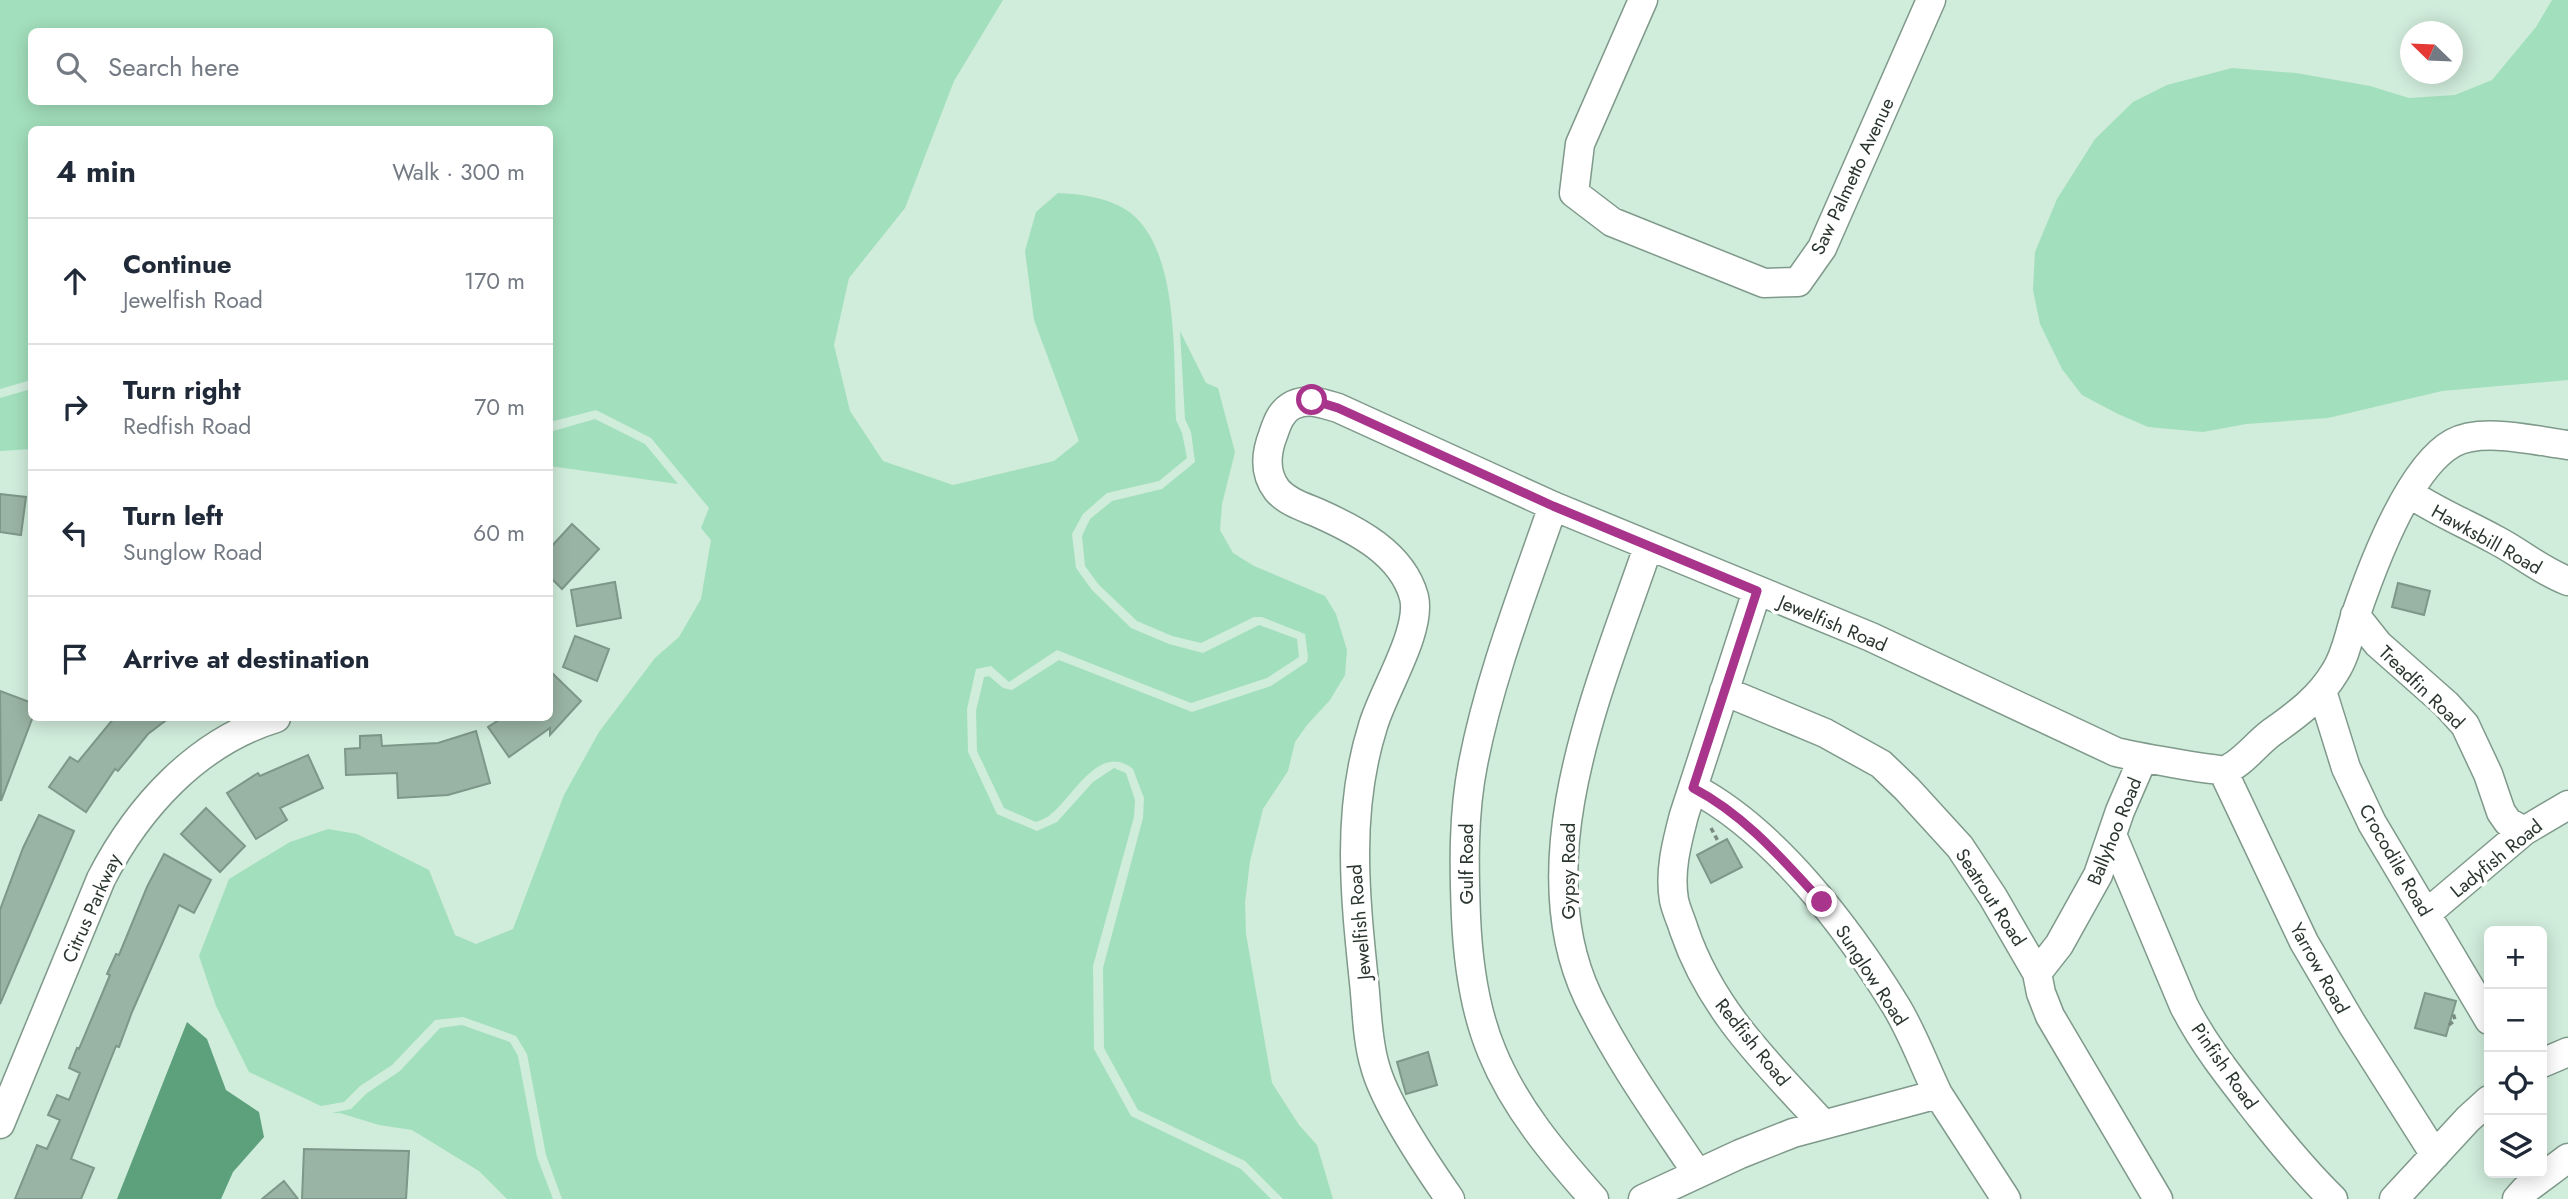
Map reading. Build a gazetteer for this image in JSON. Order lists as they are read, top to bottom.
{
  "streets": {
    "street": [
      "Saw Palmetto Avenue",
      "Hawksbill Road",
      "Jewelfish Road",
      "Treadfin Road",
      "Ballyhoo Road",
      "Ladyfish Road",
      "Crocodile Road",
      "Gulf Road",
      "Gypsy Road",
      "Seatrout Road",
      "Citrus Parkway",
      "Yarrow Road",
      "Sunglow Road",
      "Redfish Road",
      "Pinfish Road"
    ]
  },
  "crossings": [
    ["Jewelfish Road", "Ballyhoo Road"],
    ["Jewelfish Road", "Gulf Road"],
    ["Jewelfish Road", "Gypsy Road"],
    ["Jewelfish Road", "Yarrow Road"],
    ["Jewelfish Road", "Redfish Road"],
    ["Treadfin Road", "Ladyfish Road"],
    ["Ballyhoo Road", "Seatrout Road"],
    ["Ballyhoo Road", "Pinfish Road"],
    ["Ladyfish Road", "Crocodile Road"],
    ["Seatrout Road", "Redfish Road"],
    ["Sunglow Road", "Redfish Road"]
  ],
  "north": "top left",
  "page": {
    "search": "Search here",
    "heading": ["4 min", "Walk · 300 m"],
    "list": [
      ["Continue", "Jewelfish Road", "170 m"],
      ["Turn right", "Redfish Road", "70 m"],
      ["Turn left", "Sunglow Road", "60 m"],
      "Arrive at destination"
    ],
    "map_buttons": ["+", "−"]
  }
}
